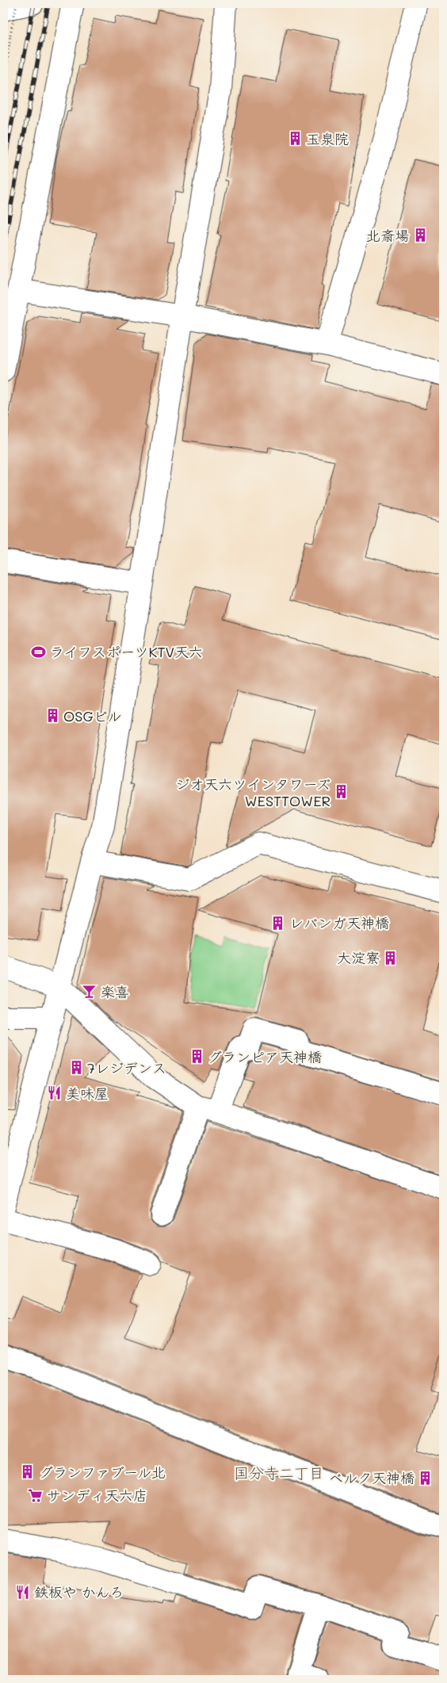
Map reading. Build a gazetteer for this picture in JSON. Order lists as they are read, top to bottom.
{
  "districts": ["国分寺二丁目"],
  "places": {
    "building": [
      "玉泉院",
      "北斎場",
      "OSGビル",
      "ジオ天六ツインタワーズ WESTTOWER",
      "レバンガ天神橋",
      "大淀寮",
      "グランピア天神橋",
      "7レジデンス",
      "グランファブール北",
      "ベルク天神橋"
    ],
    "sports": ["ライフスポーツKTV天六"],
    "bar": ["楽喜"],
    "restaurant": ["美味屋", "鉄板や かんろ"],
    "supermarket": ["サンディ天六店"]
  }
}
